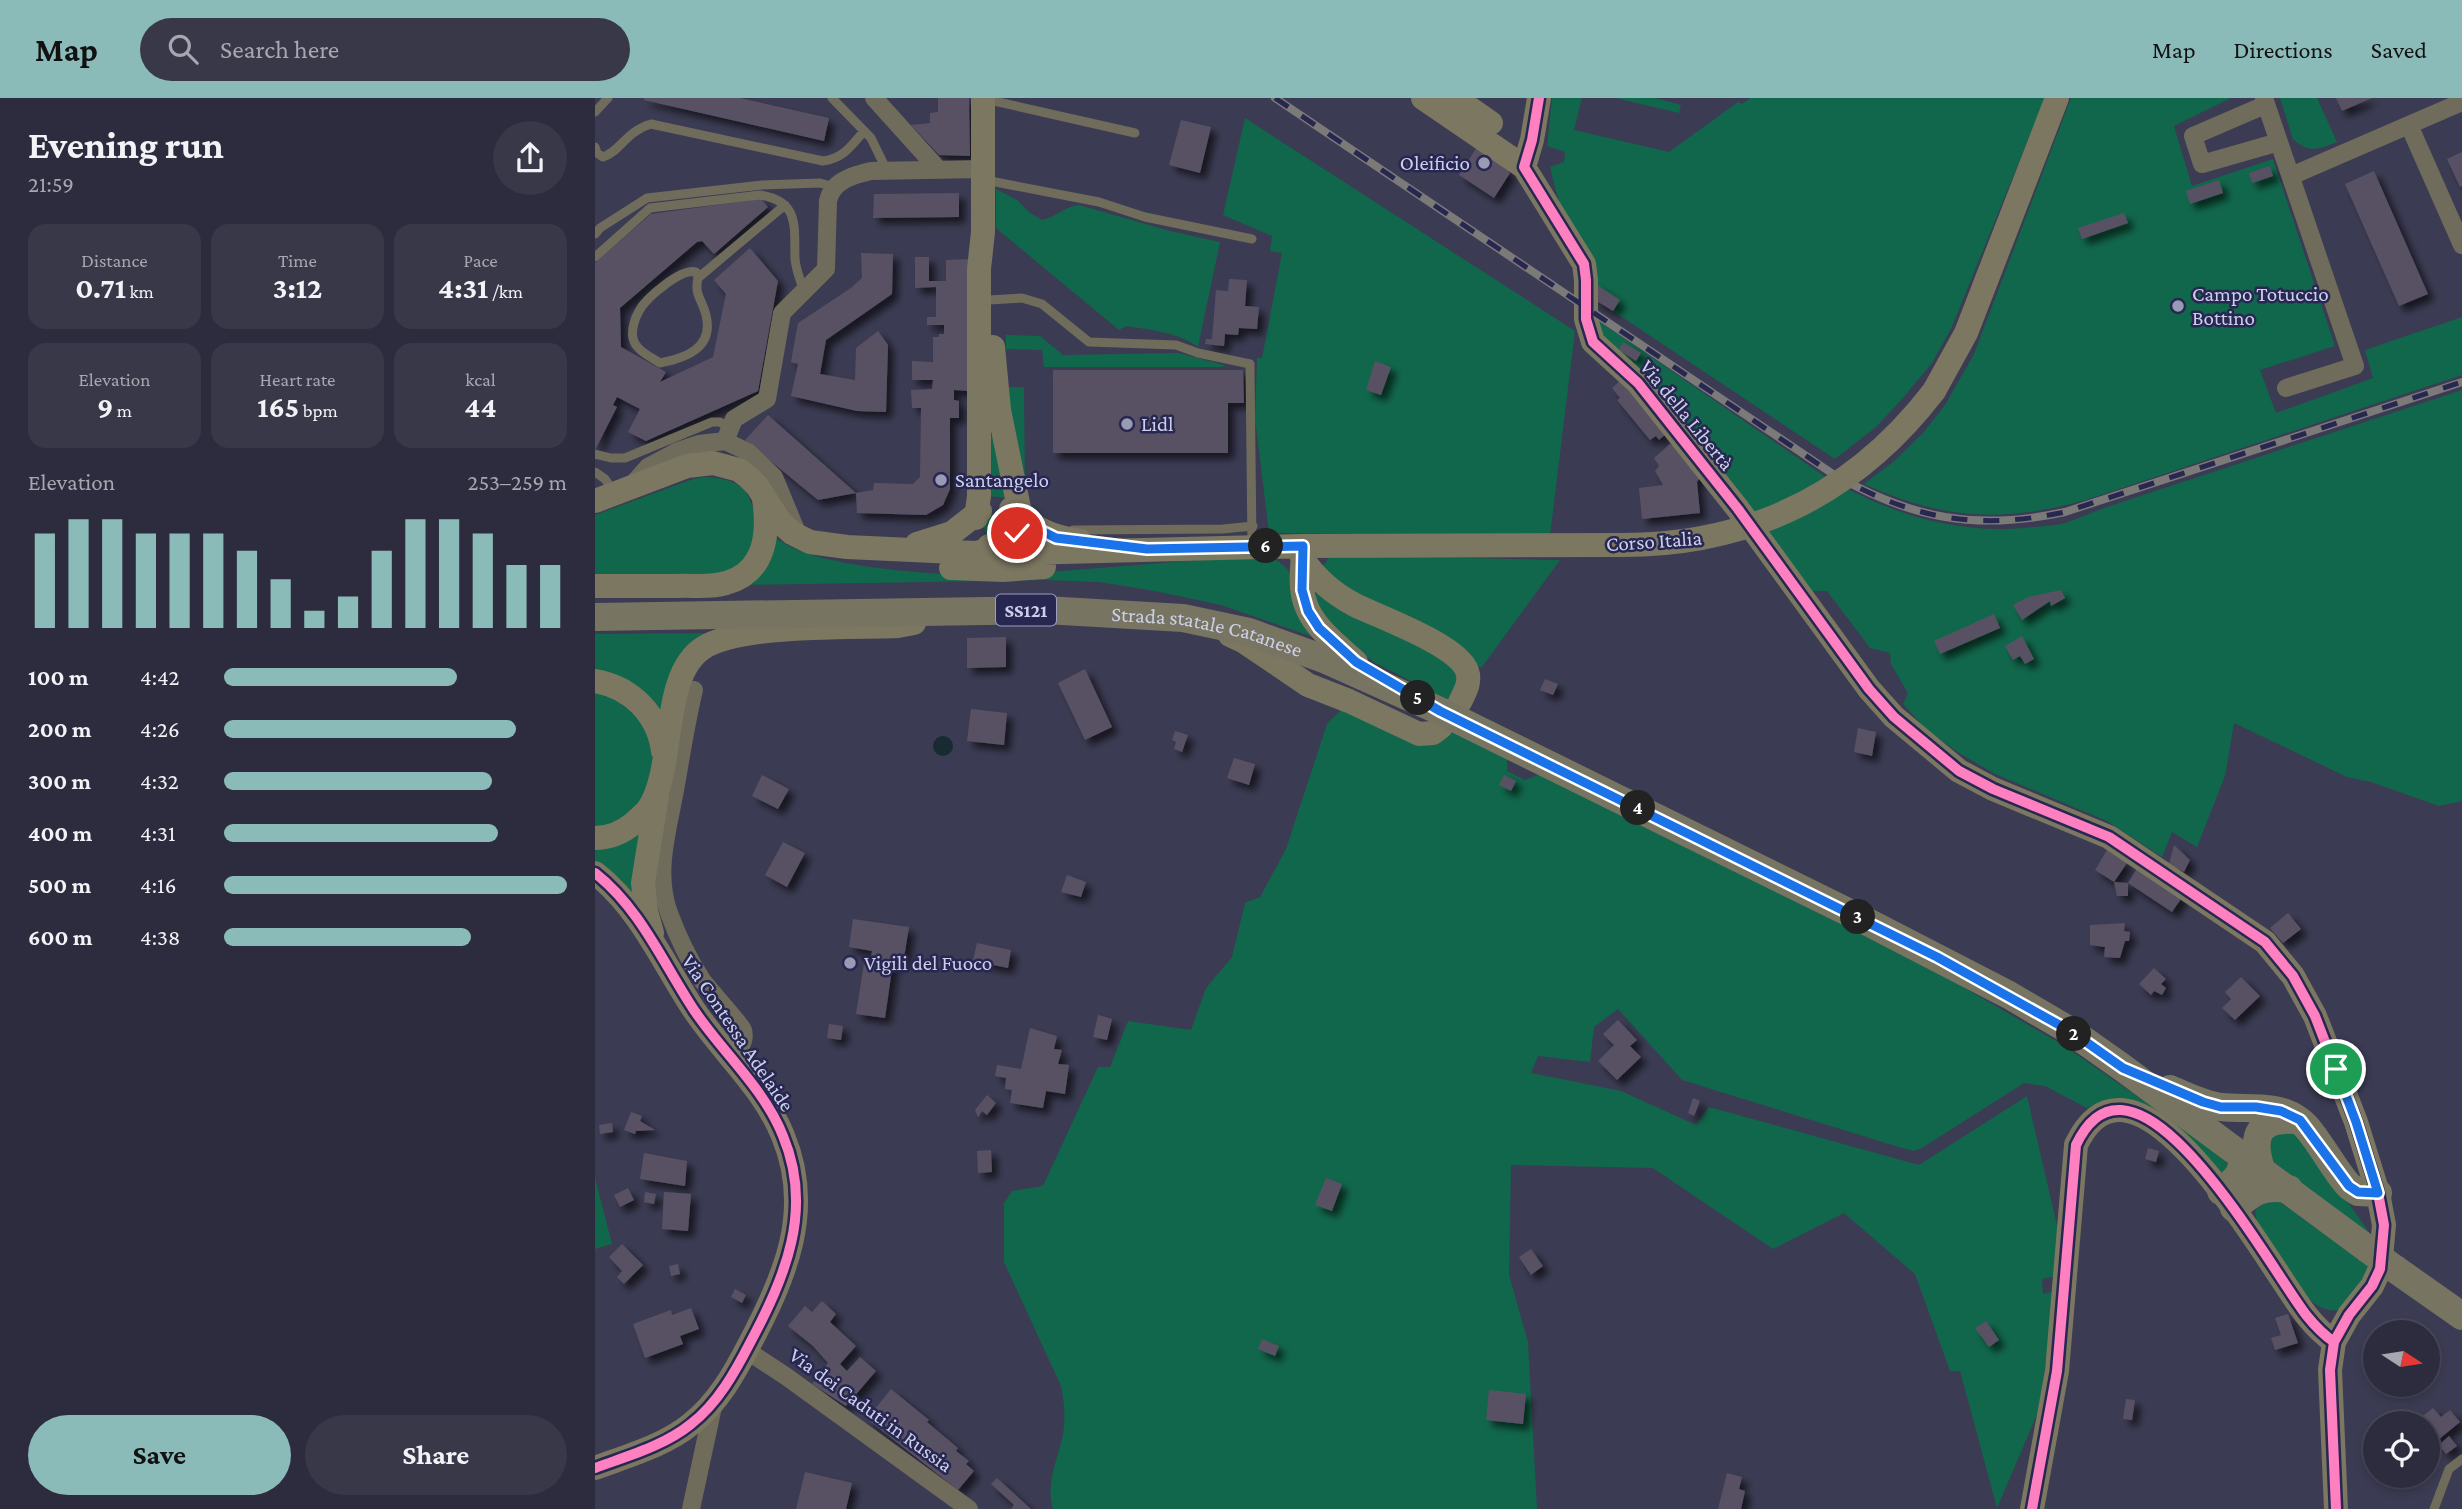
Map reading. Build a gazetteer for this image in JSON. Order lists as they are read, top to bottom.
{
  "streets": {
    "main road": ["SS121", "Strada statale Catanese"],
    "street": [
      "Via della Libertà",
      "Corso Italia",
      "Via Contessa Adelaide",
      "Via dei Caduti in Russia"
    ]
  },
  "crossings": [
    ["Via Contessa Adelaide", "Via dei Caduti in Russia"]
  ],
  "places": [
    "Oleificio",
    "Campo Totuccio Bottino",
    "Lidl",
    "Santangelo",
    "Vigili del Fuoco"
  ],
  "north": "right",
  "page": {
    "header": "Map",
    "search": "Search here",
    "nav": ["Map", "Directions", "Saved"],
    "heading": ["Evening run", "21:59"],
    "stats": [
      ["Distance", "0.71 km"],
      ["Time", "3:12"],
      ["Pace", "4:31 /km"],
      ["Elevation", "9 m"],
      ["Heart rate", "165 bpm"],
      ["kcal", "44"]
    ],
    "chart": ["Elevation", "253–259 m"],
    "pins": [
      "6",
      "5",
      "4",
      "3",
      "2"
    ],
    "list": [
      {
        "name": "100 m",
        "note": "4:42"
      },
      {
        "name": "200 m",
        "note": "4:26"
      },
      {
        "name": "300 m",
        "note": "4:32"
      },
      {
        "name": "400 m",
        "note": "4:31"
      },
      {
        "name": "500 m",
        "note": "4:16"
      },
      {
        "name": "600 m",
        "note": "4:38"
      }
    ],
    "buttons": ["Save", "Share"]
  }
}
